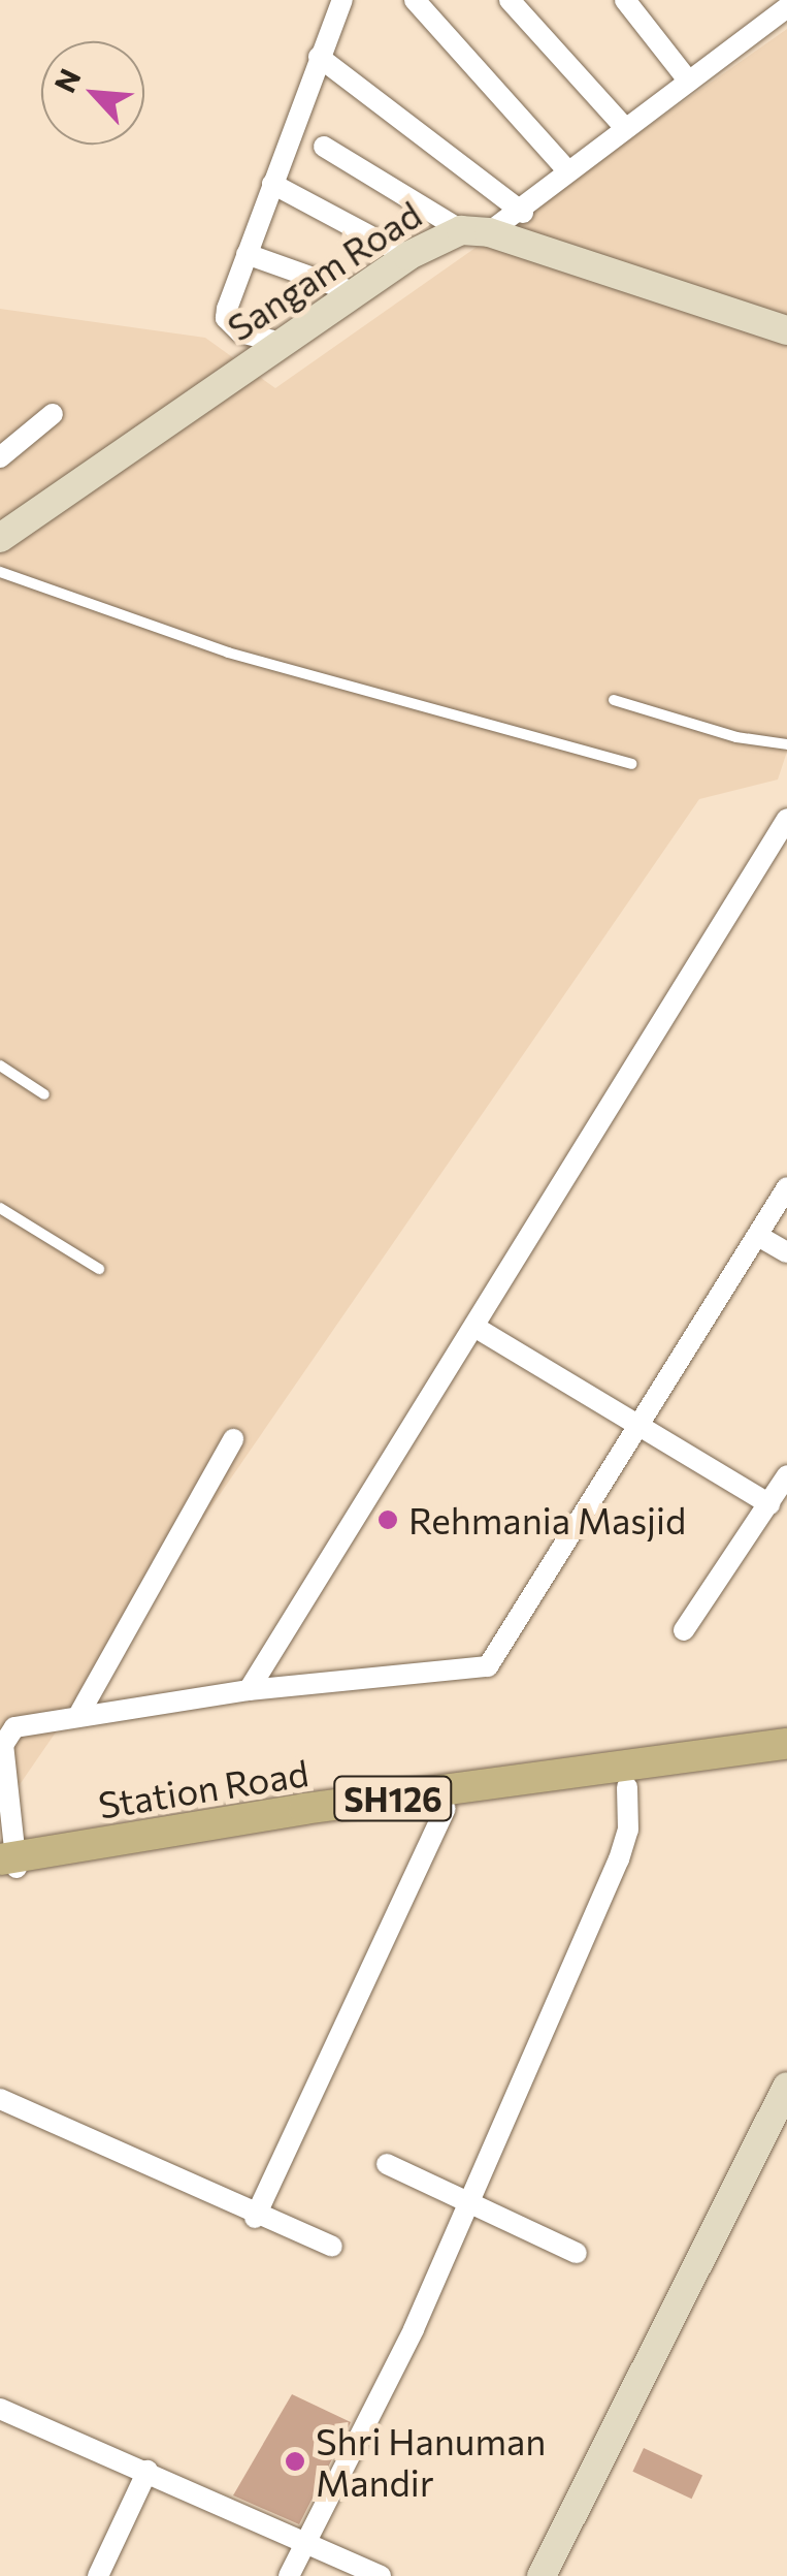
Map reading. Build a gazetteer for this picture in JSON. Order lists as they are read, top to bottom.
{
  "streets": {
    "main road": ["Station Road", "SH126"],
    "street": ["Sangam Road"]
  },
  "places": ["Rehmania Masjid", "Shri Hanuman Mandir"],
  "north": "top left"
}
